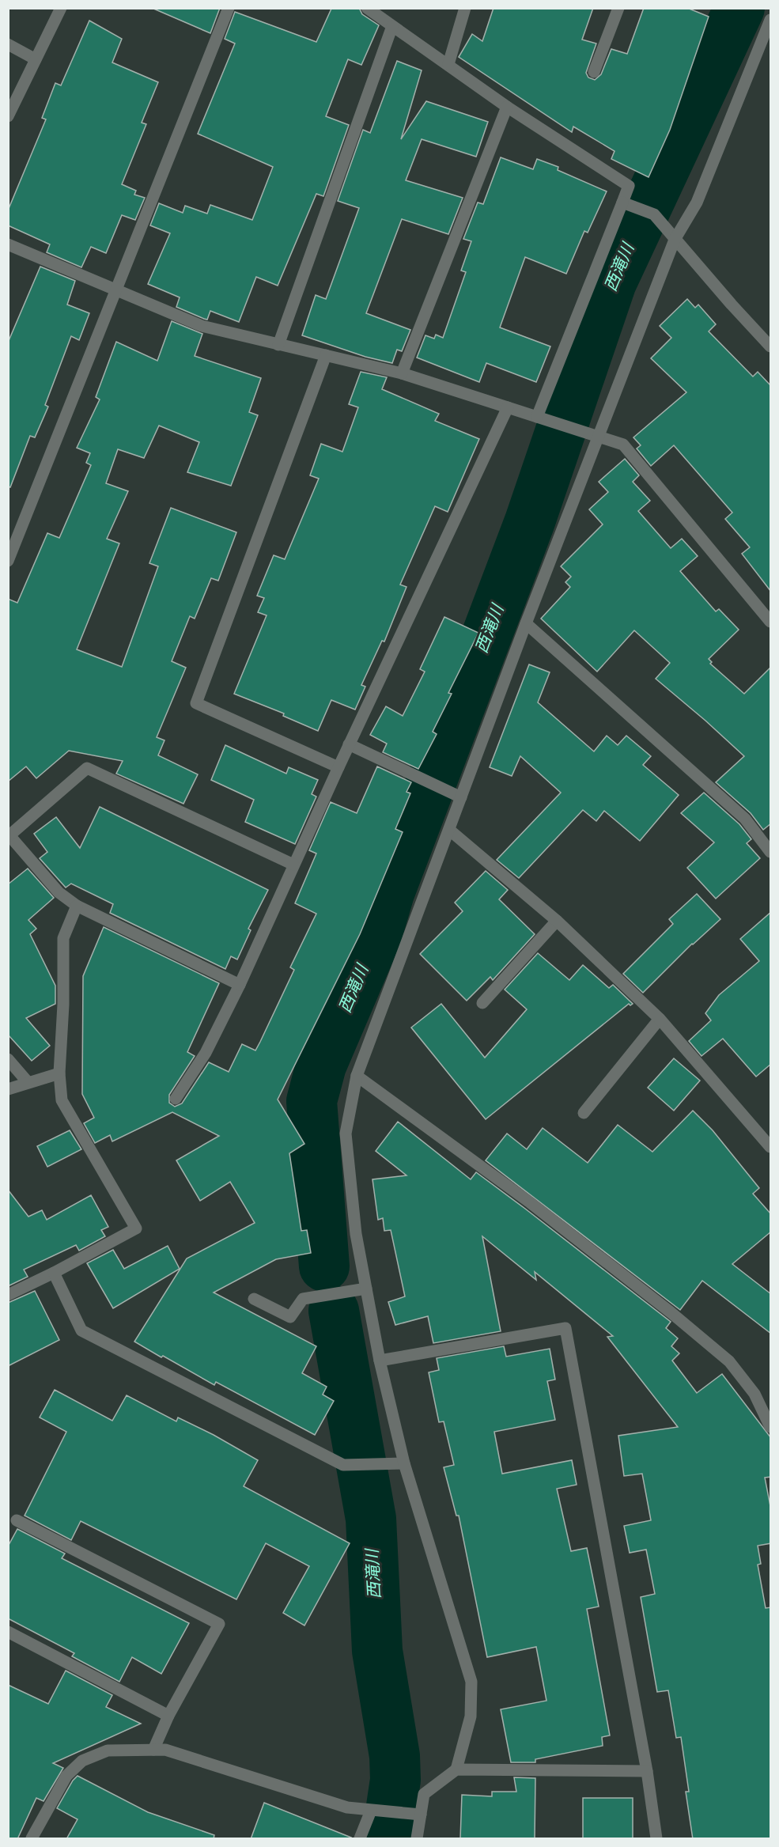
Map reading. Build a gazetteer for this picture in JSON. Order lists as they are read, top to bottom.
{
  "water": ["西滝川"]
}
